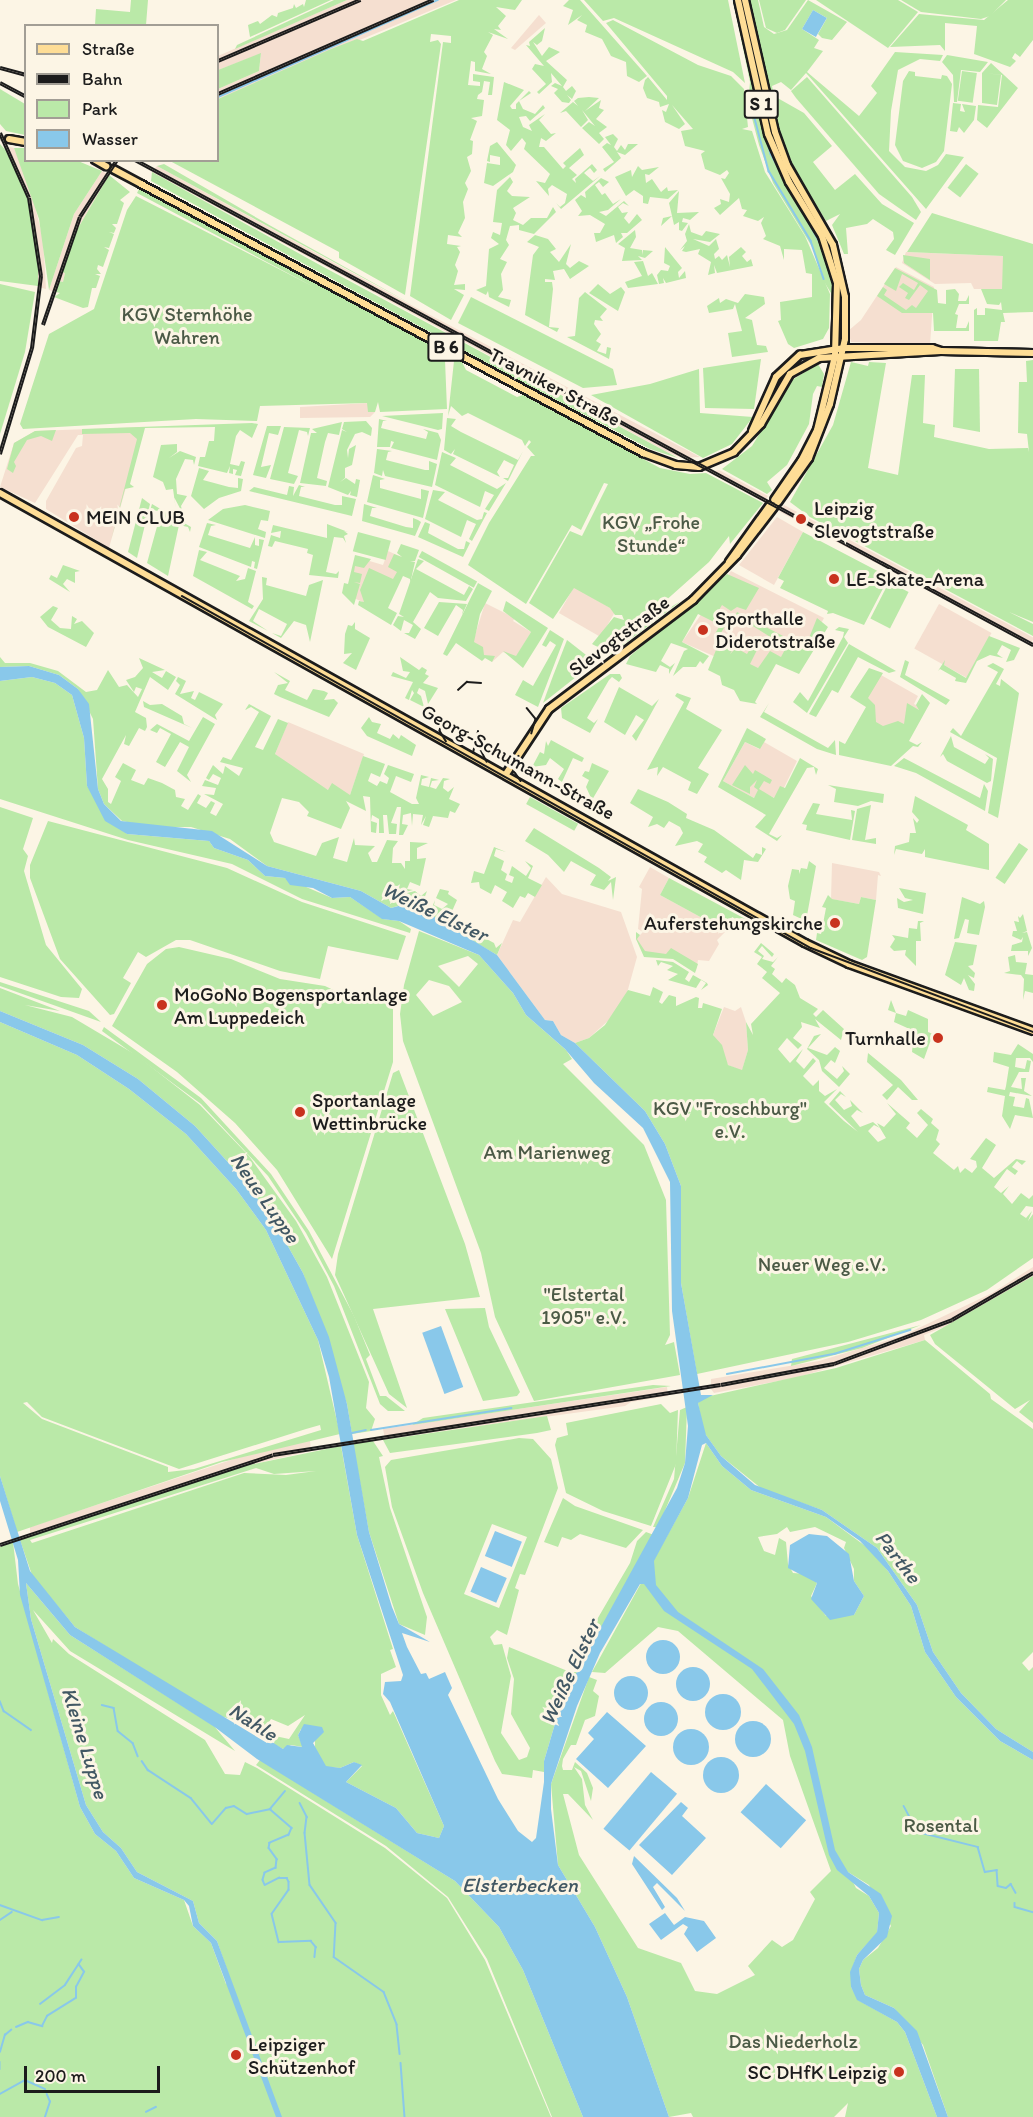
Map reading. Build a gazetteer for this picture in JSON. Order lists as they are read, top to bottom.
{
  "streets": {
    "main road": [
      "S 1",
      "B 6",
      "Travniker Straße",
      "Slevogtstraße",
      "Georg-Schumann-Straße"
    ]
  },
  "crossings": [
    ["S 1", "B 6"],
    ["S 1", "Slevogtstraße"],
    ["B 6", "Travniker Straße"],
    ["B 6", "Slevogtstraße"],
    ["Travniker Straße", "Slevogtstraße"],
    ["Slevogtstraße", "Georg-Schumann-Straße"]
  ],
  "water": [
    "Weiße Elster",
    "Neue Luppe",
    "Parthe",
    "Nahle",
    "Kleine Luppe",
    "Elsterbecken"
  ],
  "parks": [
    "KGV Sternhöhe Wahren",
    "KGV „Frohe Stunde“",
    "KGV \"Froschburg\" e.V.",
    "Am Marienweg",
    "Neuer Weg e.V.",
    "\"Elstertal 1905\" e.V.",
    "Rosental",
    "Das Niederholz"
  ],
  "places": [
    "MEIN CLUB",
    "Leipzig Slevogtstraße",
    "LE-Skate-Arena",
    "Sporthalle Diderotstraße",
    "Auferstehungskirche",
    "MoGoNo Bogensportanlage Am Luppedeich",
    "Turnhalle",
    "Sportanlage Wettinbrücke",
    "Leipziger Schützenhof",
    "SC DHfK Leipzig"
  ],
  "legend": [
    "Straße",
    "Bahn",
    "Park",
    "Wasser"
  ],
  "scale_bar": "200 m"
}
